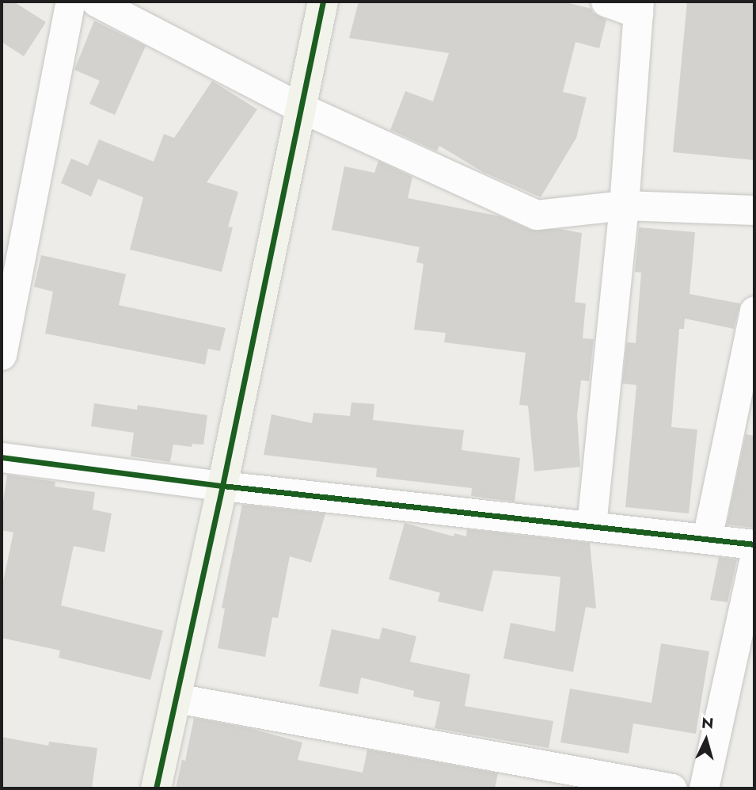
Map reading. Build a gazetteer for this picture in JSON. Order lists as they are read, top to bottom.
{
  "north": "top"
}
